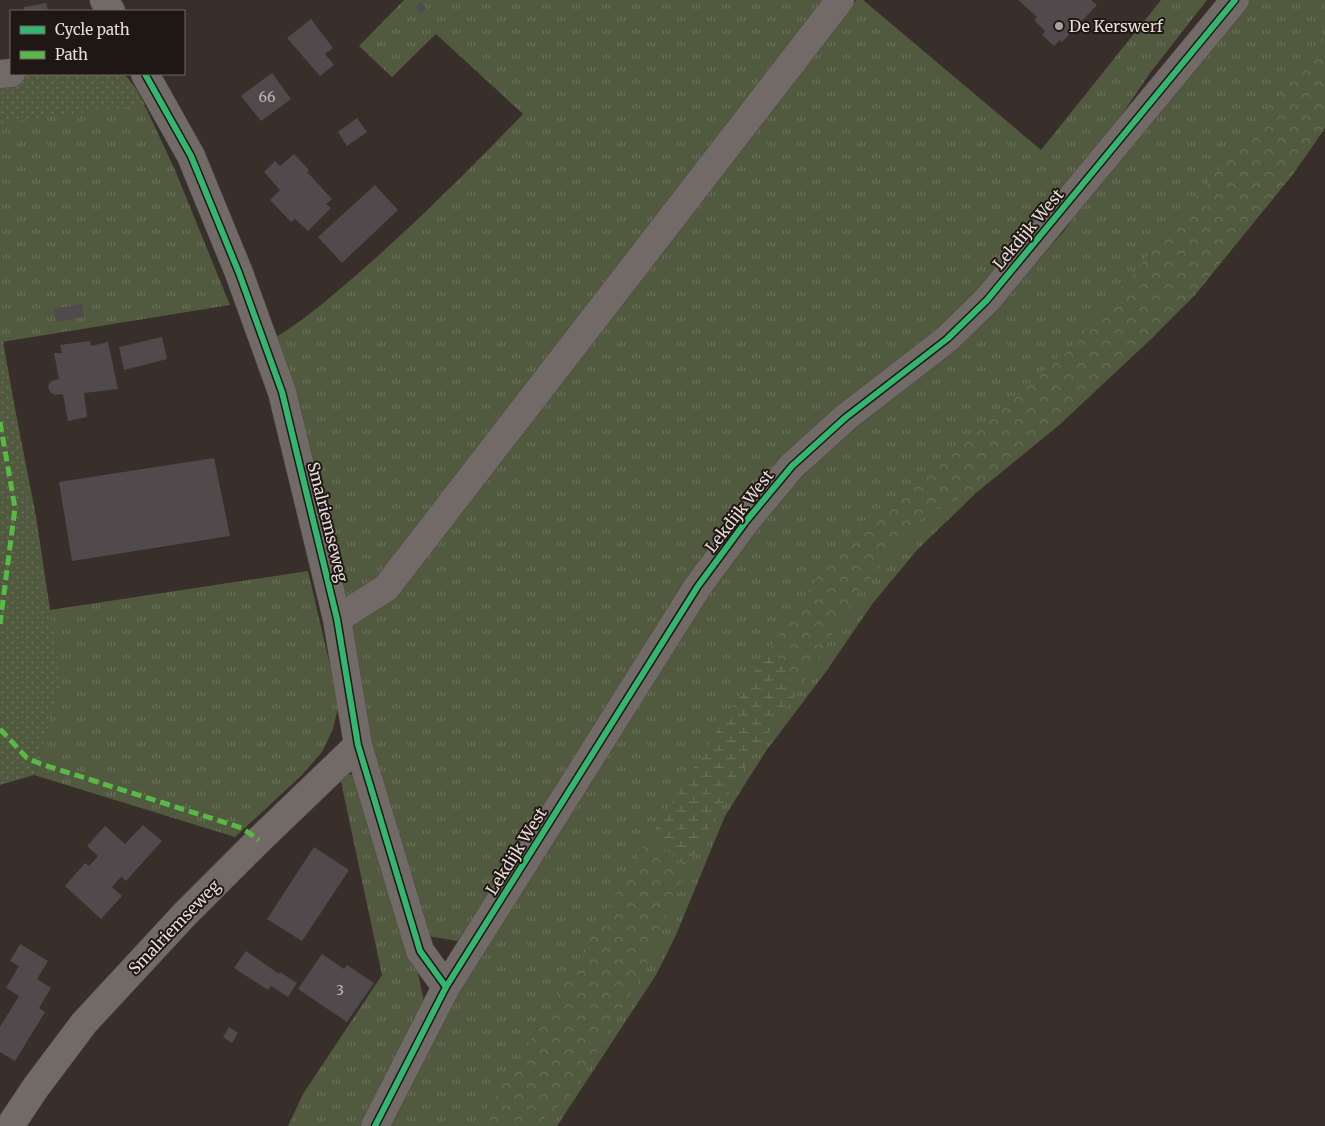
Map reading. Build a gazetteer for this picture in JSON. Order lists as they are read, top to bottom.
{
  "streets": {
    "street": ["Lekdijk West", "Smalriemseweg"]
  },
  "crossings": [
    ["Lekdijk West", "Smalriemseweg"]
  ],
  "places": ["De Kerswerf"],
  "house_numbers": ["66", "3"],
  "legend": ["Cycle path", "Path"]
}
